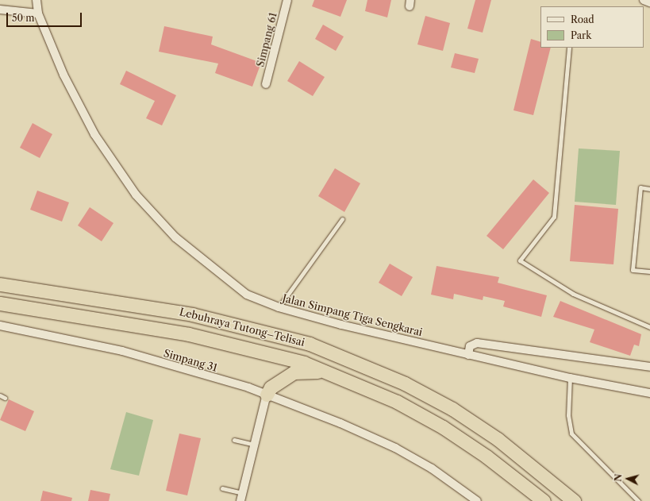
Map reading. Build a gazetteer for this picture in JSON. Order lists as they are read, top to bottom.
{
  "streets": {
    "highway": ["Lebuhraya Tutong–Telisai"],
    "street": ["Simpang 61", "Jalan Simpang Tiga Sengkarai", "Simpang 31"]
  },
  "legend": ["Road", "Park"],
  "scale_bar": "50 m",
  "north": "left"
}
